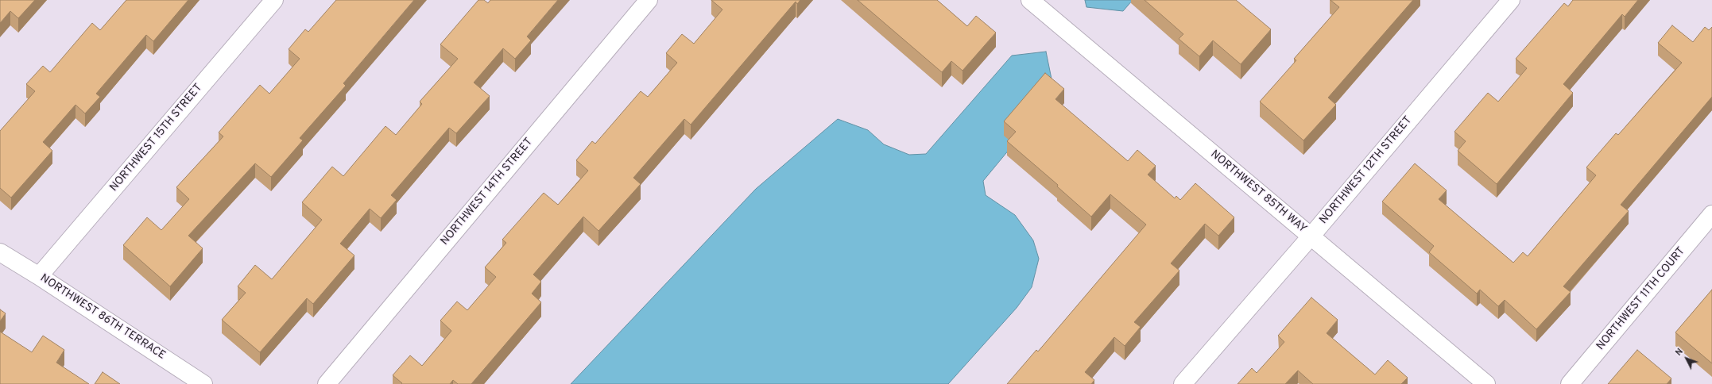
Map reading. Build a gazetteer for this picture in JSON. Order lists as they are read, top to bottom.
{
  "streets": {
    "street": [
      "NORTHWEST 15TH STREET",
      "NORTHWEST 12TH STREET",
      "NORTHWEST 14TH STREET",
      "NORTHWEST 85TH WAY",
      "NORTHWEST 11TH COURT",
      "NORTHWEST 86TH TERRACE"
    ]
  },
  "crossings": [
    ["NORTHWEST 15TH STREET", "NORTHWEST 86TH TERRACE"],
    ["NORTHWEST 12TH STREET", "NORTHWEST 85TH WAY"]
  ],
  "north": "top left"
}
